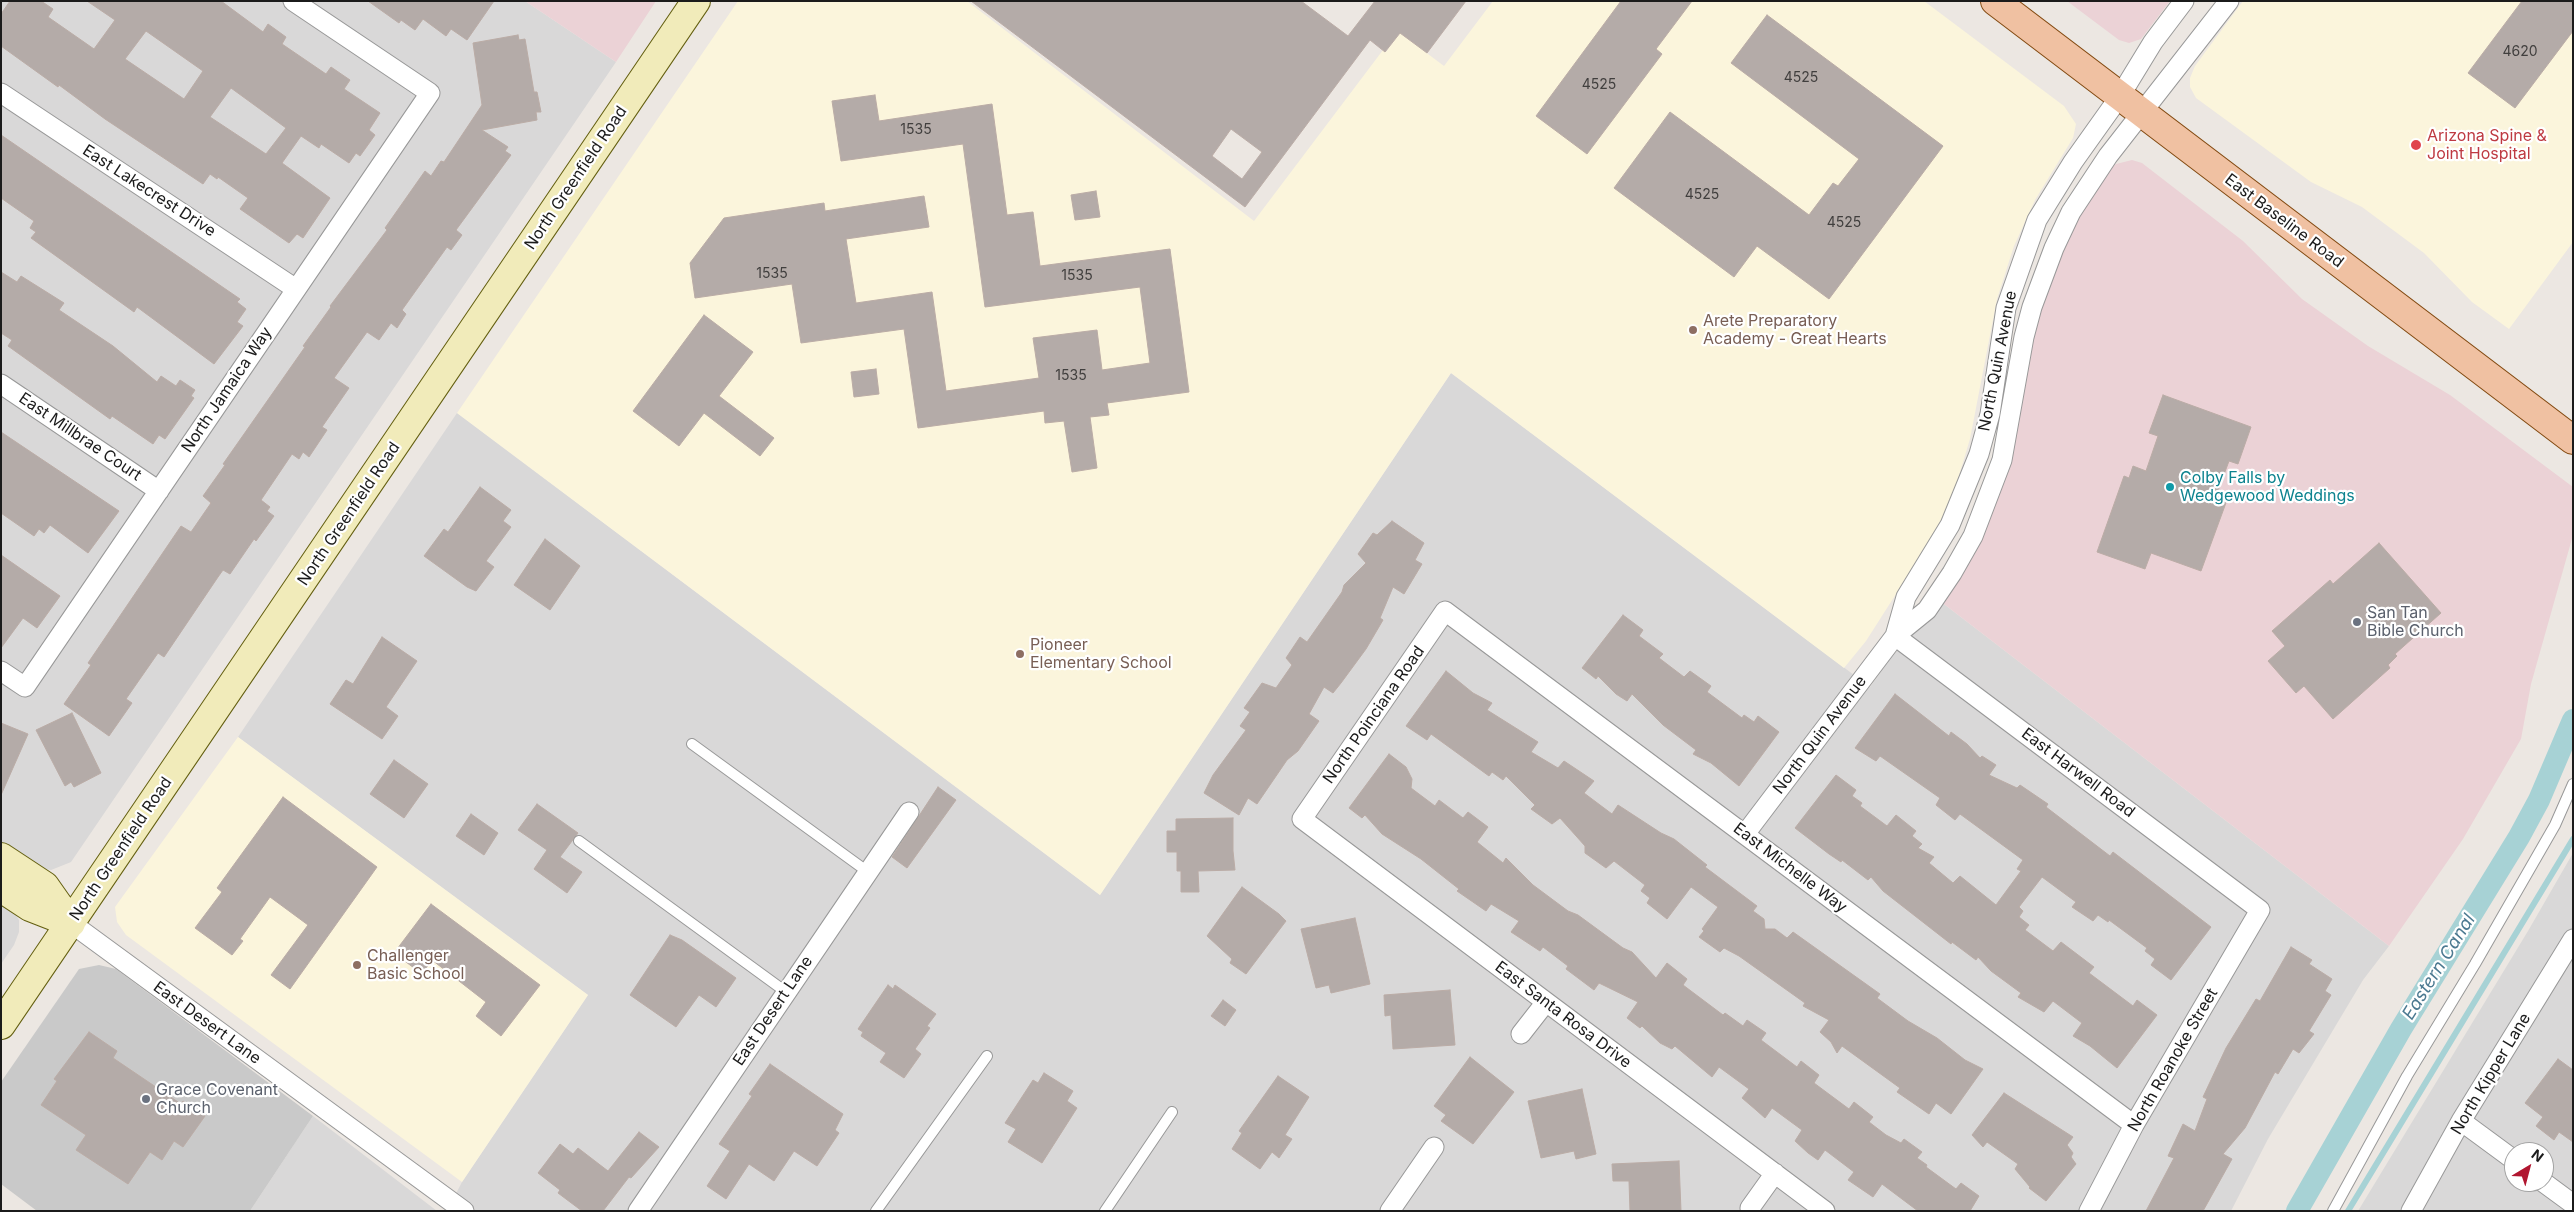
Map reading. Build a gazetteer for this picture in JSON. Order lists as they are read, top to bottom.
{
  "streets": {
    "main road": ["North Greenfield Road", "East Baseline Road"],
    "street": [
      "East Lakecrest Drive",
      "North Quin Avenue",
      "North Jamaica Way",
      "East Millbrae Court",
      "North Poinciana Road",
      "East Harwell Road",
      "East Michelle Way",
      "East Desert Lane",
      "East Santa Rosa Drive",
      "North Roanoke Street",
      "North Kipper Lane"
    ]
  },
  "crossings": [
    ["North Greenfield Road", "East Desert Lane"],
    ["East Lakecrest Drive", "North Jamaica Way"],
    ["East Baseline Road", "North Quin Avenue"],
    ["North Quin Avenue", "East Harwell Road"],
    ["North Quin Avenue", "East Michelle Way"],
    ["North Jamaica Way", "East Millbrae Court"],
    ["North Poinciana Road", "East Michelle Way"],
    ["North Poinciana Road", "East Santa Rosa Drive"],
    ["East Harwell Road", "North Roanoke Street"],
    ["East Michelle Way", "North Roanoke Street"]
  ],
  "water": ["Eastern Canal"],
  "places": [
    "Arizona Spine & Joint Hospital",
    "Arete Preparatory Academy - Great Hearts",
    "Colby Falls by Wedgewood Weddings",
    "San Tan Bible Church",
    "Pioneer Elementary School",
    "Challenger Basic School",
    "Grace Covenant Church"
  ],
  "house_numbers": [
    "4620",
    "4525",
    "4525",
    "1535",
    "4525",
    "4525",
    "1535",
    "1535",
    "1535"
  ],
  "north": "top right"
}
